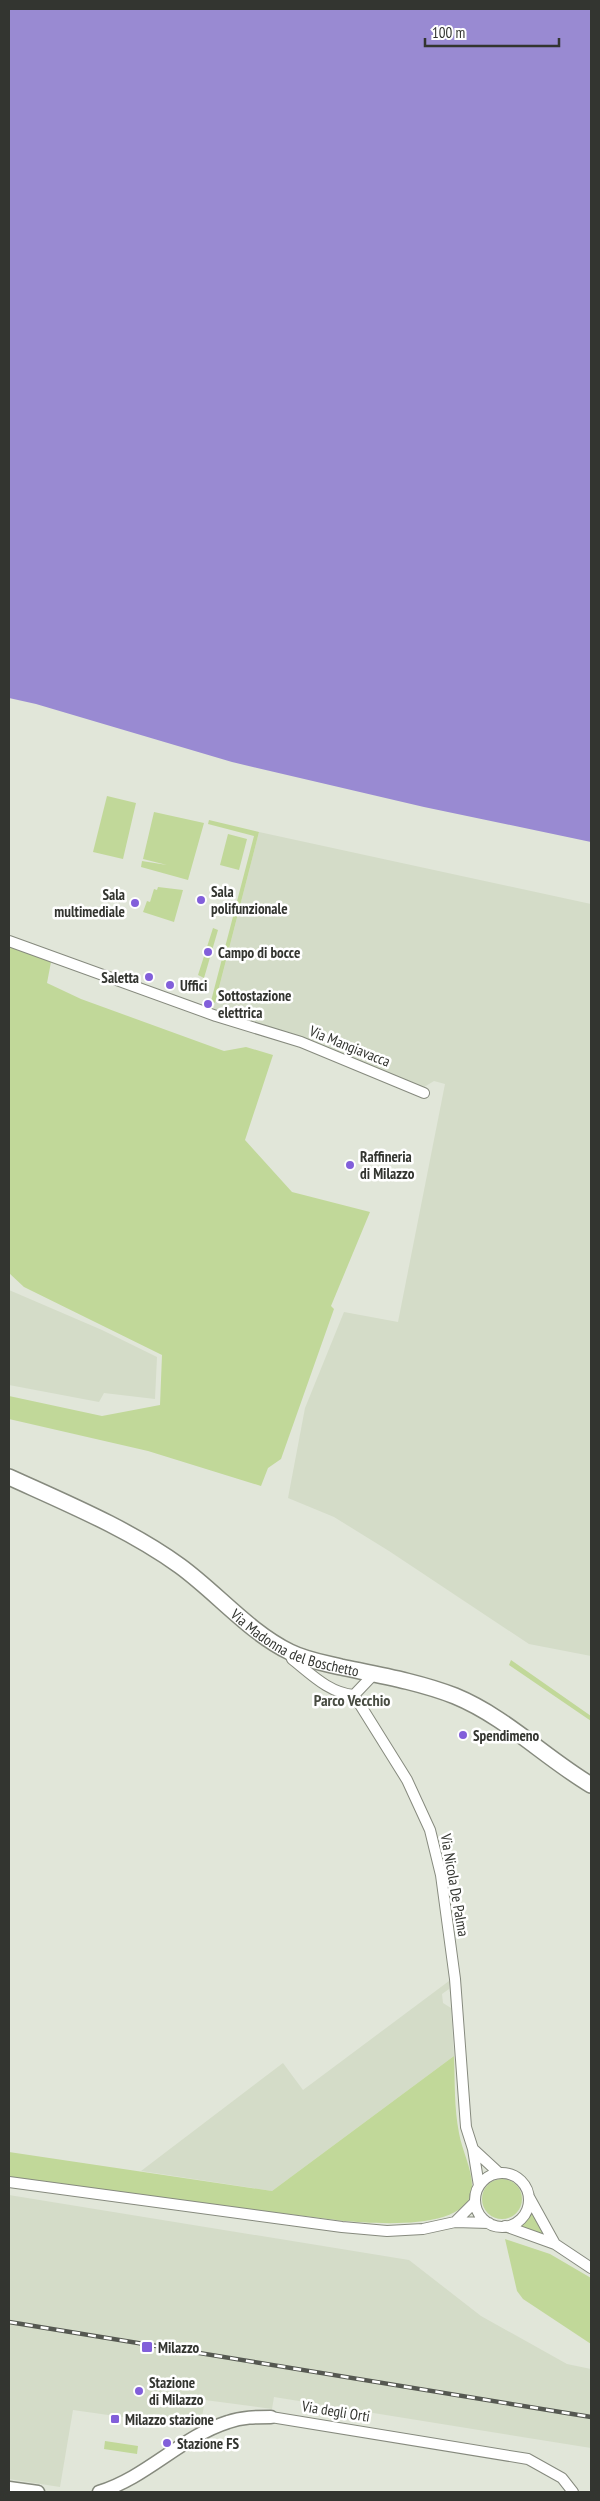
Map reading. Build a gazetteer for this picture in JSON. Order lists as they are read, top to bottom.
{
  "streets": {
    "main road": ["Via Madonna del Boschetto"],
    "street": ["Via Mangiavacca", "Via Nicola De Palma", "Via degli Orti"]
  },
  "districts": ["Parco Vecchio"],
  "places": {
    "other": [
      "Sala polifunzionale",
      "Sala multimediale",
      "Campo di bocce",
      "Saletta",
      "Uffici",
      "Sottostazione elettrica",
      "Raffineria di Milazzo",
      "Spendimeno",
      "Stazione di Milazzo",
      "Stazione FS"
    ],
    "transit": ["Milazzo", "Milazzo stazione"]
  },
  "scale_bar": "100 m"
}
